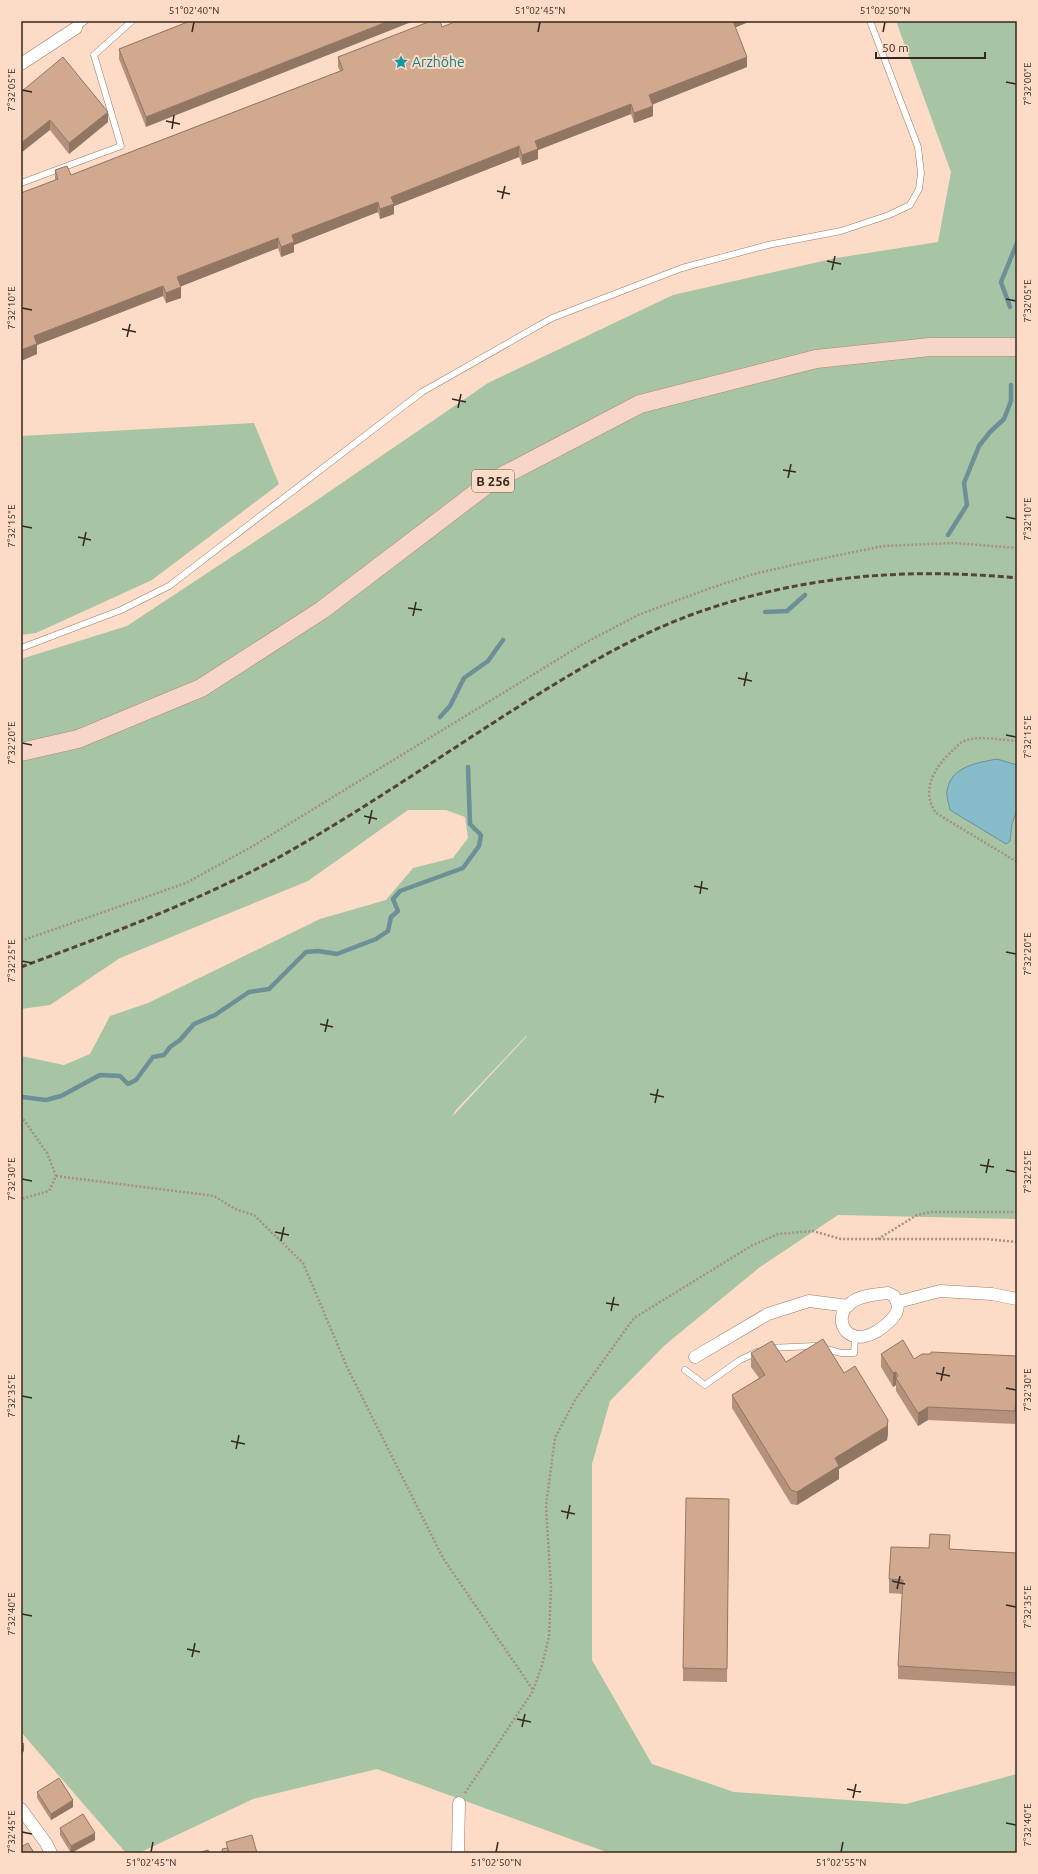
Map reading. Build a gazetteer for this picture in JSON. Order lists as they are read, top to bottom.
{
  "streets": {
    "main road": ["B 256"]
  },
  "places": {
    "place": ["Arzhöhe"]
  },
  "scale_bar": "50 m",
  "coordinates": [
    "51°02'40\"N",
    "51°02'45\"N",
    "51°02'50\"N",
    "7°32'00\"E",
    "7°32'05\"E",
    "7°32'10\"E",
    "7°32'15\"E",
    "7°32'20\"E",
    "7°32'25\"E",
    "7°32'30\"E",
    "7°32'35\"E",
    "7°32'40\"E",
    "7°32'45\"E",
    "51°02'55\"N"
  ]
}
